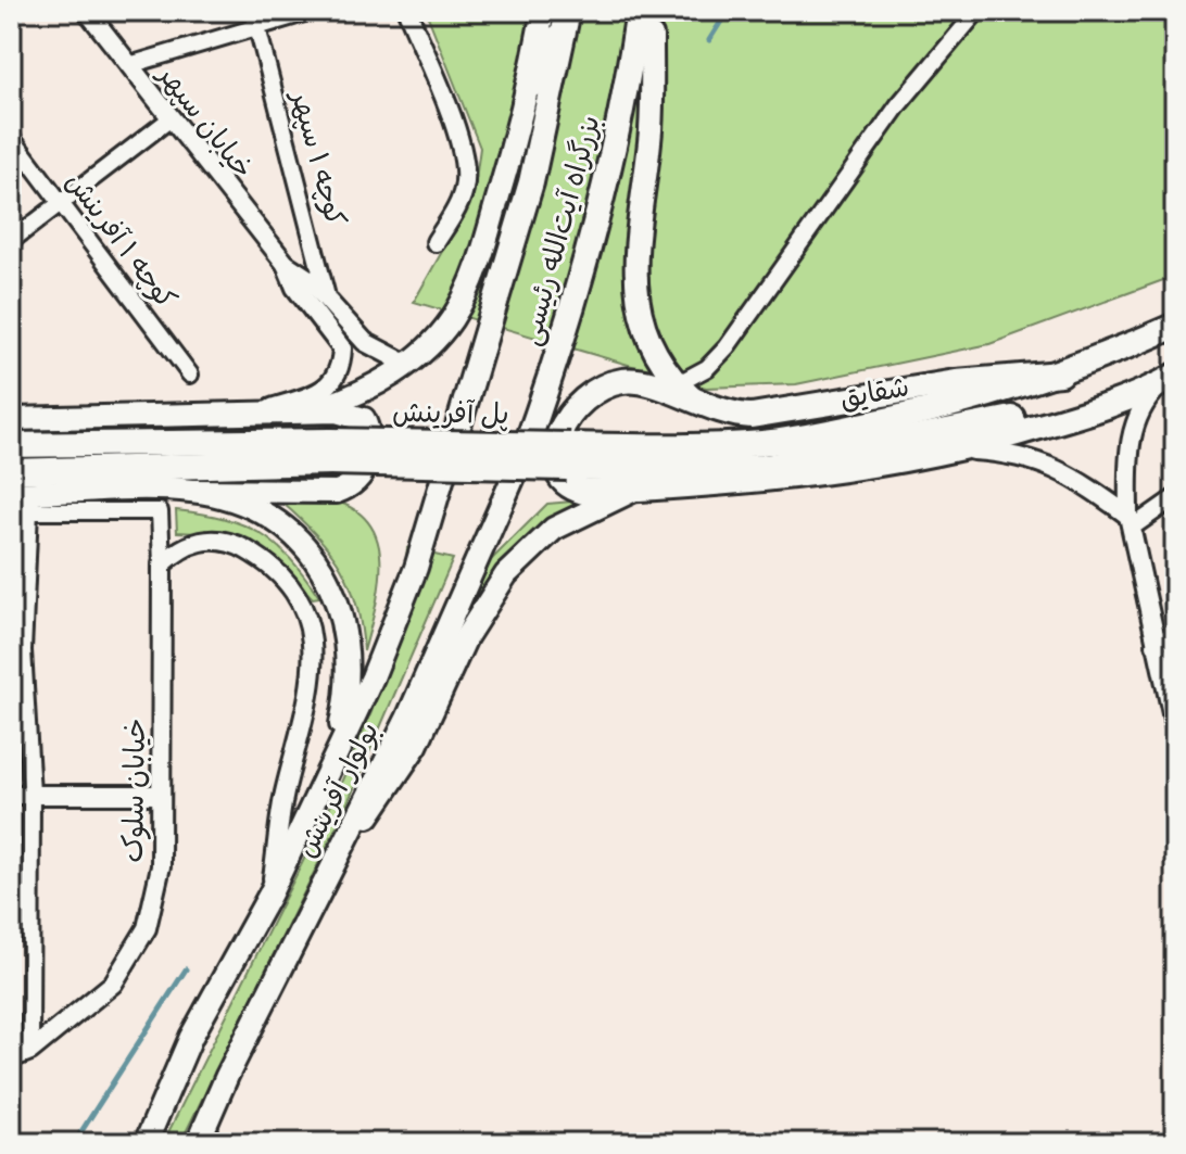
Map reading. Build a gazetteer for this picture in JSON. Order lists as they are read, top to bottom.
{
  "streets": {
    "main road": [
      "بزرگراه آیت‌الله رئیسی",
      "شقایق",
      "پل آفرینش",
      "بولوار آفرینش"
    ],
    "street": [
      "خیابان سپهر",
      "کوچه ۱ سپهر",
      "کوچه ۱ آفرینش",
      "خیابان سلوک"
    ]
  },
  "crossings": [
    ["خیابان سپهر", "کوچه ۱ سپهر"],
    ["بزرگراه آیت‌الله رئیسی", "بولوار آفرینش"],
    ["شقایق", "پل آفرینش"]
  ]
}
